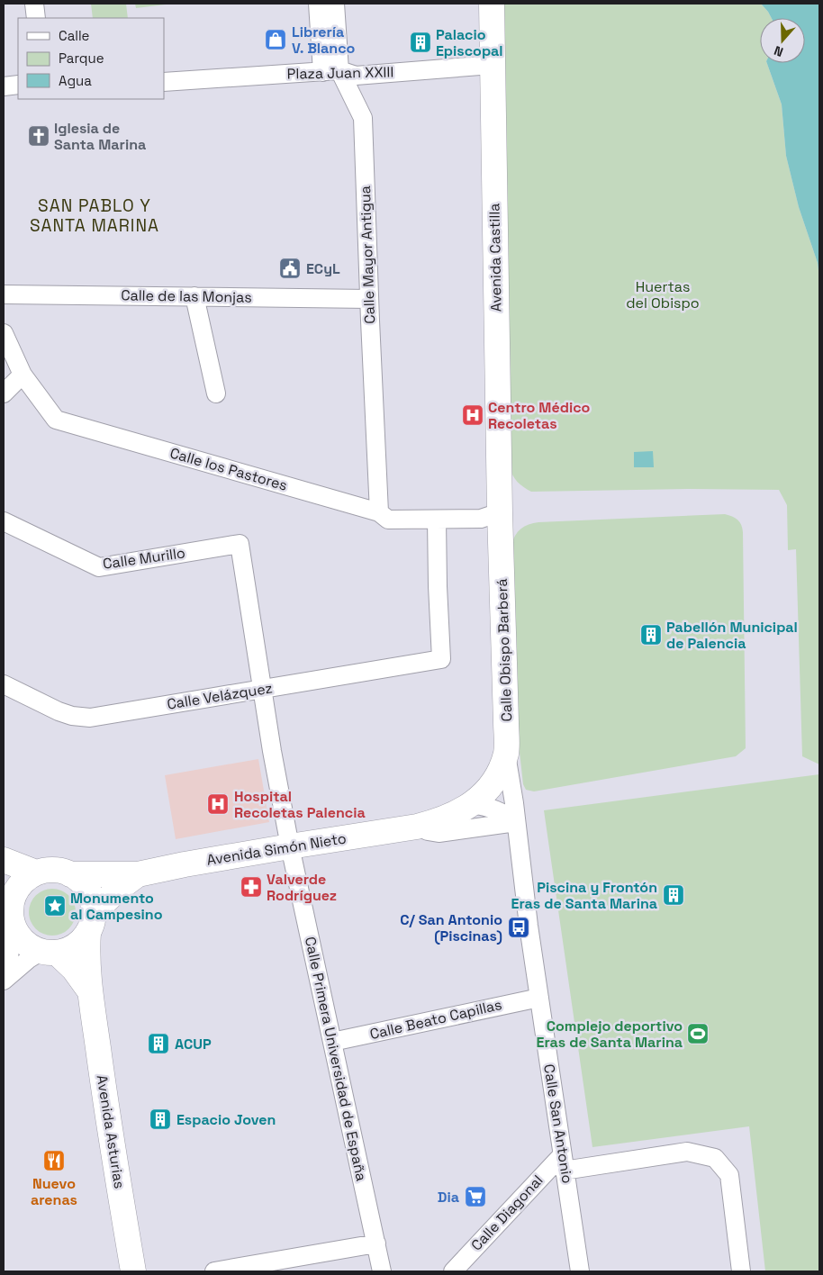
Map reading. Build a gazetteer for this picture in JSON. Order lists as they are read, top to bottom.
{
  "streets": {
    "main road": [
      "Avenida Castilla",
      "Calle Obispo Barberá",
      "Avenida Simón Nieto",
      "Avenida Asturias"
    ],
    "street": [
      "Plaza Juan XXIII",
      "Calle Mayor Antigua",
      "Calle de las Monjas",
      "Calle los Pastores",
      "Calle Murillo",
      "Calle Velázquez",
      "Calle Beato Capillas",
      "Calle Primera Universidad de España",
      "Calle San Antonio",
      "Calle Diagonal"
    ]
  },
  "crossings": [
    ["Plaza Juan XXIII", "Calle Mayor Antigua"],
    ["Plaza Juan XXIII", "Avenida Castilla"],
    ["Calle Mayor Antigua", "Calle de las Monjas"],
    ["Calle Mayor Antigua", "Calle los Pastores"],
    ["Avenida Castilla", "Calle los Pastores"],
    ["Avenida Castilla", "Calle Obispo Barberá"],
    ["Calle los Pastores", "Calle Obispo Barberá"],
    ["Calle los Pastores", "Calle Velázquez"],
    ["Calle Murillo", "Calle Primera Universidad de España"],
    ["Calle Obispo Barberá", "Avenida Simón Nieto"],
    ["Calle Obispo Barberá", "Calle San Antonio"],
    ["Calle Velázquez", "Calle Primera Universidad de España"],
    ["Avenida Simón Nieto", "Calle Primera Universidad de España"],
    ["Avenida Simón Nieto", "Calle San Antonio"],
    ["Avenida Simón Nieto", "Avenida Asturias"],
    ["Calle Beato Capillas", "Calle Primera Universidad de España"],
    ["Calle Beato Capillas", "Calle San Antonio"],
    ["Calle San Antonio", "Calle Diagonal"]
  ],
  "districts": ["SAN PABLO Y SANTA MARINA"],
  "parks": ["Huertas del Obispo"],
  "places": {
    "shop": ["Librería V. Blanco"],
    "building": [
      "Palacio Episcopal",
      "Pabellón Municipal de Palencia",
      "Piscina y Frontón Eras de Santa Marina",
      "ACUP",
      "Espacio Joven"
    ],
    "church": ["Iglesia de Santa Marina"],
    "public building": ["ECyL"],
    "hospital": ["Centro Médico Recoletas", "Hospital Recoletas Palencia"],
    "pharmacy": ["Valverde Rodríguez"],
    "place": ["Monumento al Campesino"],
    "bus stop": ["C/ San Antonio (Piscinas)"],
    "sports": ["Complejo deportivo Eras de Santa Marina"],
    "restaurant": ["Nuevo arenas"],
    "supermarket": ["Dia"]
  },
  "legend": ["Calle", "Parque", "Agua"],
  "north": "bottom"
}
